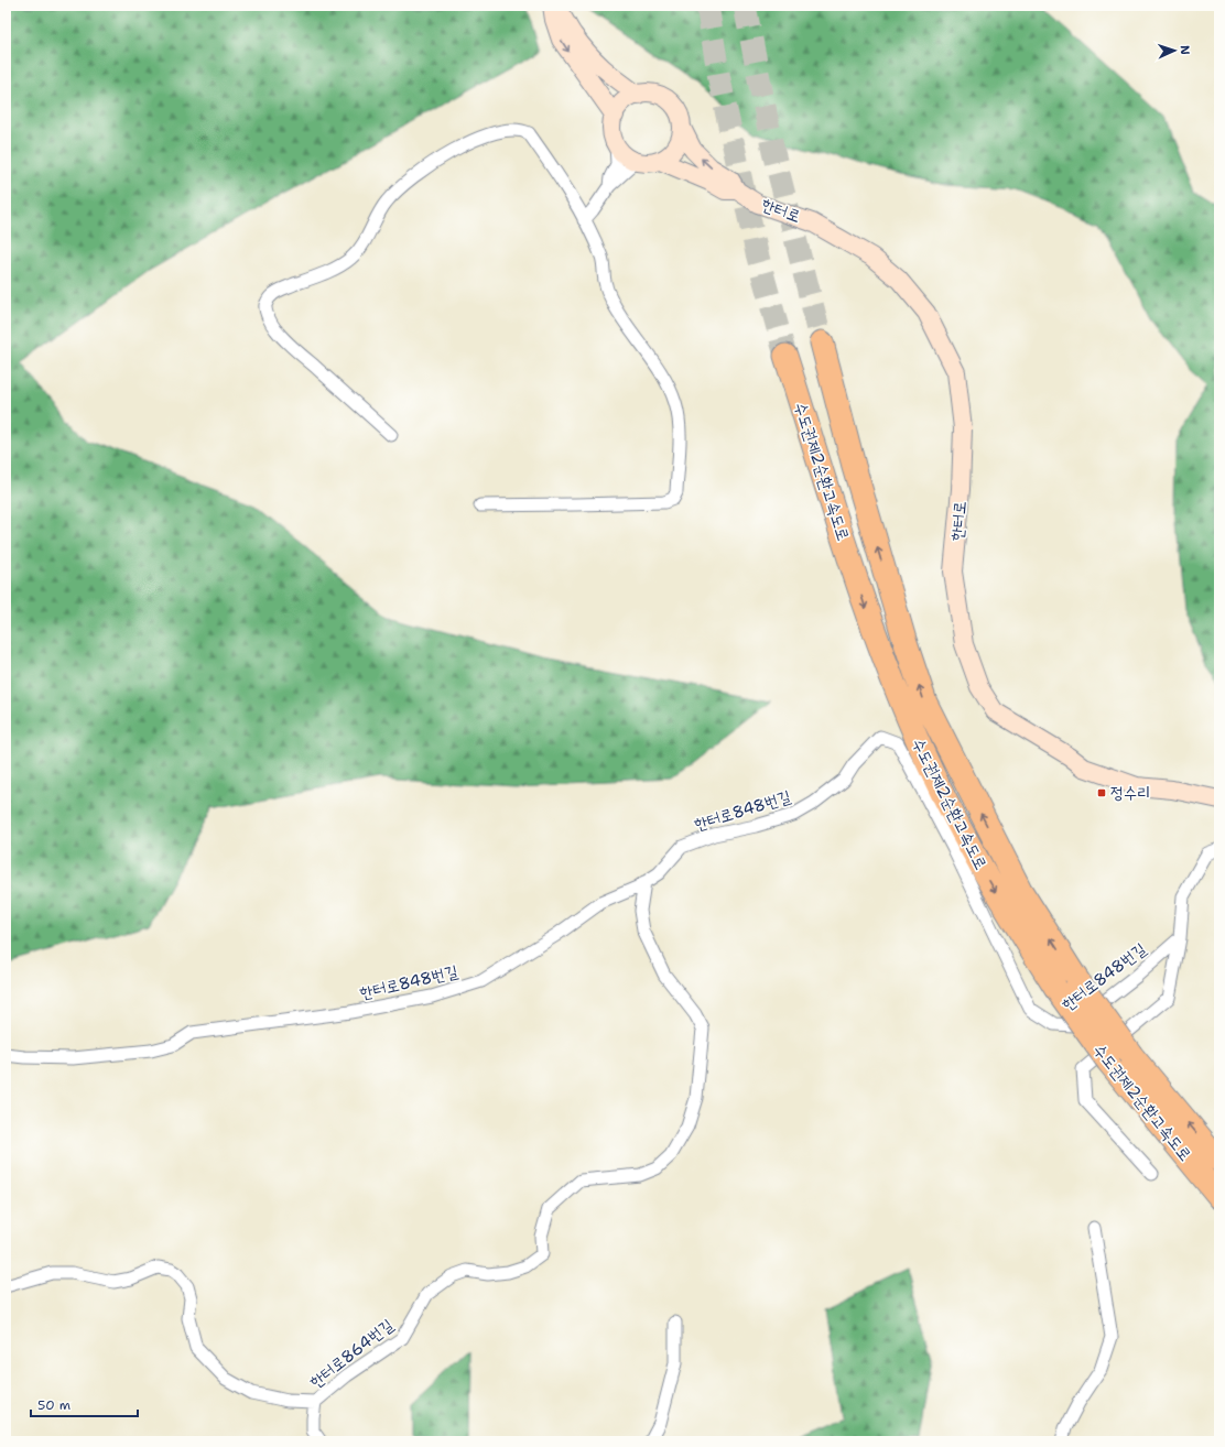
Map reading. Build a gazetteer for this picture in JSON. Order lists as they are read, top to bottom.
{
  "streets": {
    "highway": ["수도권제2순환고속도로"],
    "main road": ["한터로"],
    "street": ["한터로848번길", "한터로864번길"]
  },
  "crossings": [
    ["한터로848번길", "한터로864번길"]
  ],
  "places": {
    "transit": ["정수리"]
  },
  "scale_bar": "50 m",
  "north": "right"
}
